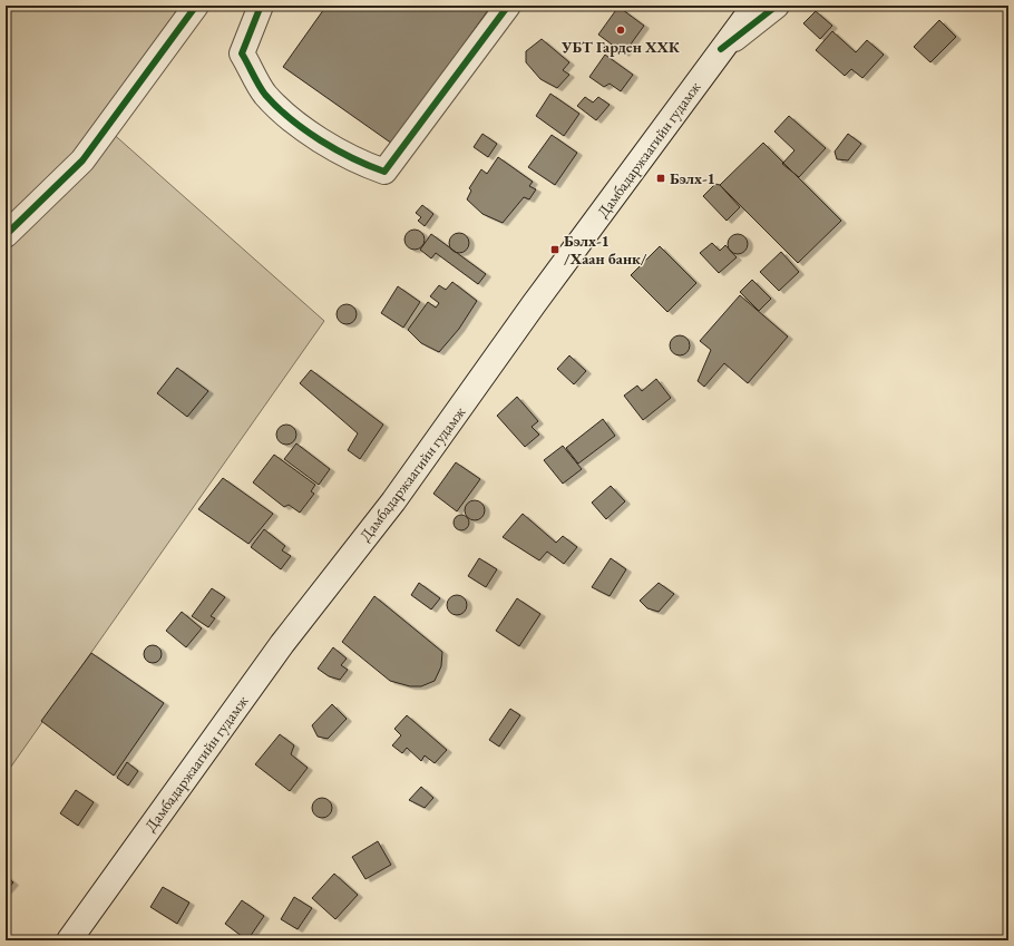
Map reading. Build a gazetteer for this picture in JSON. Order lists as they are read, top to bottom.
{
  "streets": {
    "main road": ["Дамбадаржаагийн гудамж"]
  },
  "places": {
    "other": ["УБТ Гарден ХХК"],
    "transit": ["Бэлх-1", "Бэлх-1 /Хаан банк/"]
  }
}
